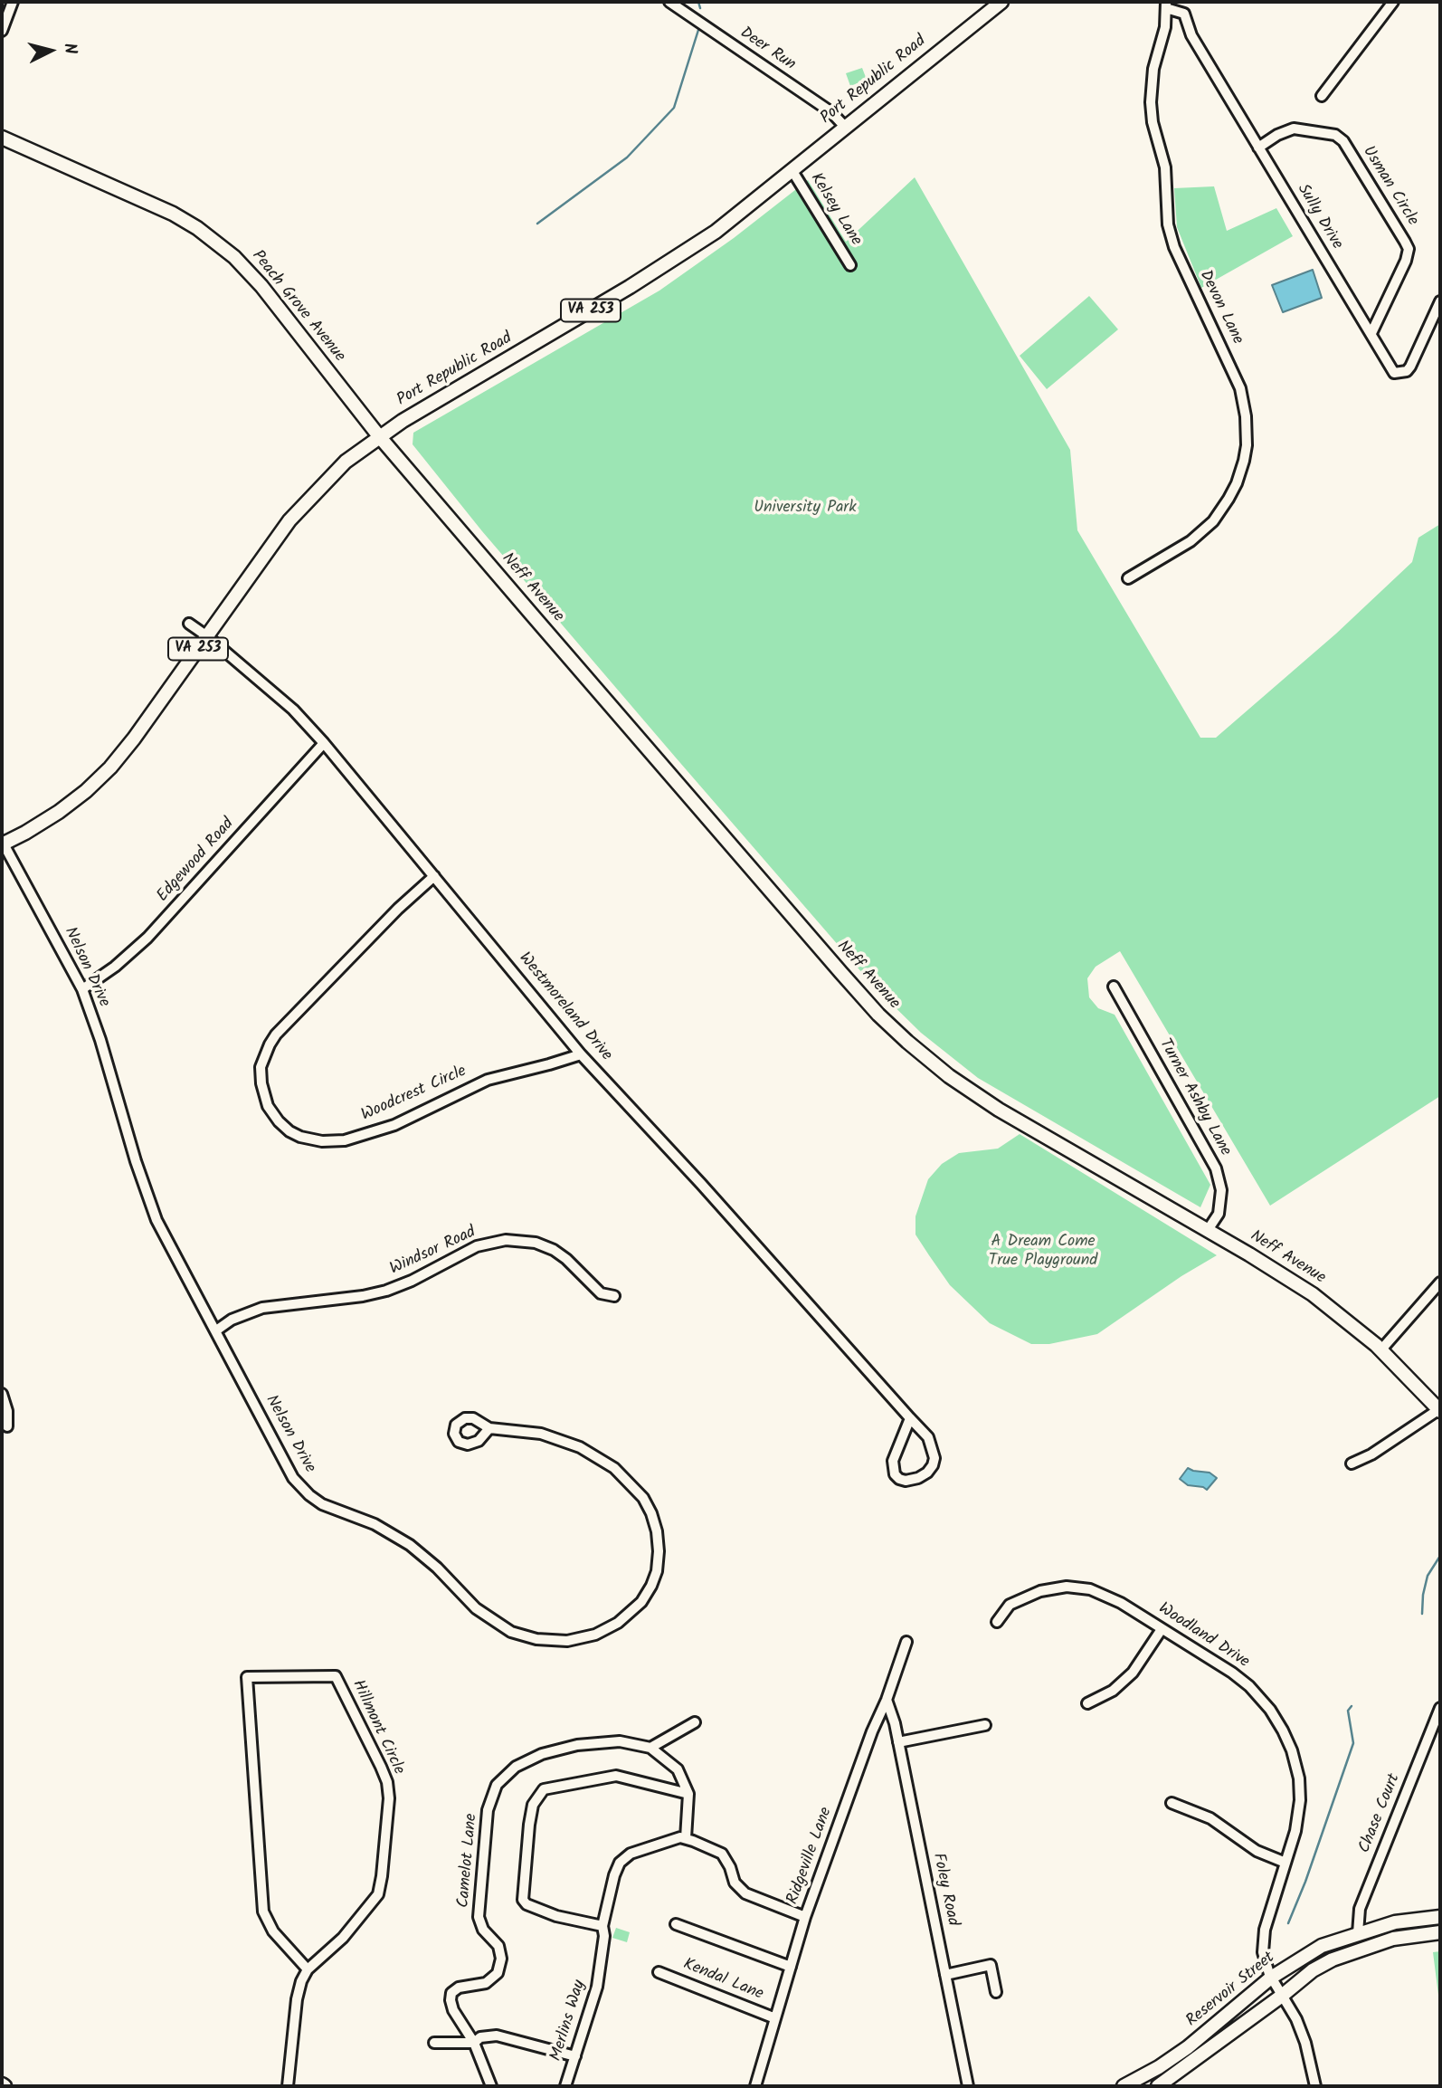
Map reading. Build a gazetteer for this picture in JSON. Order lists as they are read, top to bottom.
{
  "streets": {
    "main road": [
      "Port Republic Road",
      "Peach Grove Avenue",
      "VA 253",
      "Neff Avenue",
      "Reservoir Street"
    ],
    "street": [
      "Deer Run",
      "Usman Circle",
      "Kelsey Lane",
      "Sully Drive",
      "Devon Lane",
      "Edgewood Road",
      "Nelson Drive",
      "Westmoreland Drive",
      "Woodcrest Circle",
      "Turner Ashby Lane",
      "Windsor Road",
      "Woodland Drive",
      "Hillmont Circle",
      "Chase Court",
      "Ridgeville Lane",
      "Camelot Lane",
      "Foley Road",
      "Kendal Lane",
      "Merlins Way"
    ]
  },
  "crossings": [
    ["Deer Run", "Port Republic Road"],
    ["Port Republic Road", "Kelsey Lane"],
    ["Port Republic Road", "Peach Grove Avenue"],
    ["Port Republic Road", "Neff Avenue"],
    ["Port Republic Road", "Nelson Drive"],
    ["Port Republic Road", "Westmoreland Drive"],
    ["Usman Circle", "Sully Drive"],
    ["Sully Drive", "Devon Lane"],
    ["Peach Grove Avenue", "Neff Avenue"],
    ["Neff Avenue", "Turner Ashby Lane"],
    ["Edgewood Road", "Nelson Drive"],
    ["Edgewood Road", "Westmoreland Drive"],
    ["Nelson Drive", "Windsor Road"],
    ["Westmoreland Drive", "Woodcrest Circle"],
    ["Woodland Drive", "Reservoir Street"],
    ["Chase Court", "Reservoir Street"],
    ["Ridgeville Lane", "Foley Road"],
    ["Ridgeville Lane", "Kendal Lane"]
  ],
  "parks": ["University Park", "A Dream Come True Playground"],
  "north": "right"
}
